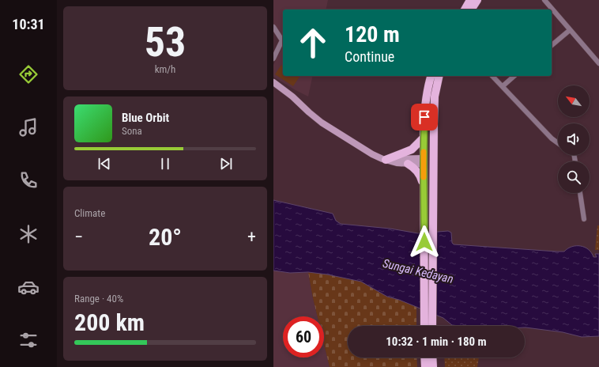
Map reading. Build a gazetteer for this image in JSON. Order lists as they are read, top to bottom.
{
  "water": ["Sungai Kedayan"],
  "north": "top left",
  "page": {
    "tabs": "10:31",
    "tile": [
      ["53", "km/h"],
      "Climate",
      ["Range · 40%", "200 km"]
    ],
    "turn": ["120 m", "Continue"],
    "song": ["Blue Orbit", "Sona"],
    "heat": ["−", "20°", "+"],
    "limit": "60",
    "trip": "10:32 · 1 min · 180 m"
  }
}
